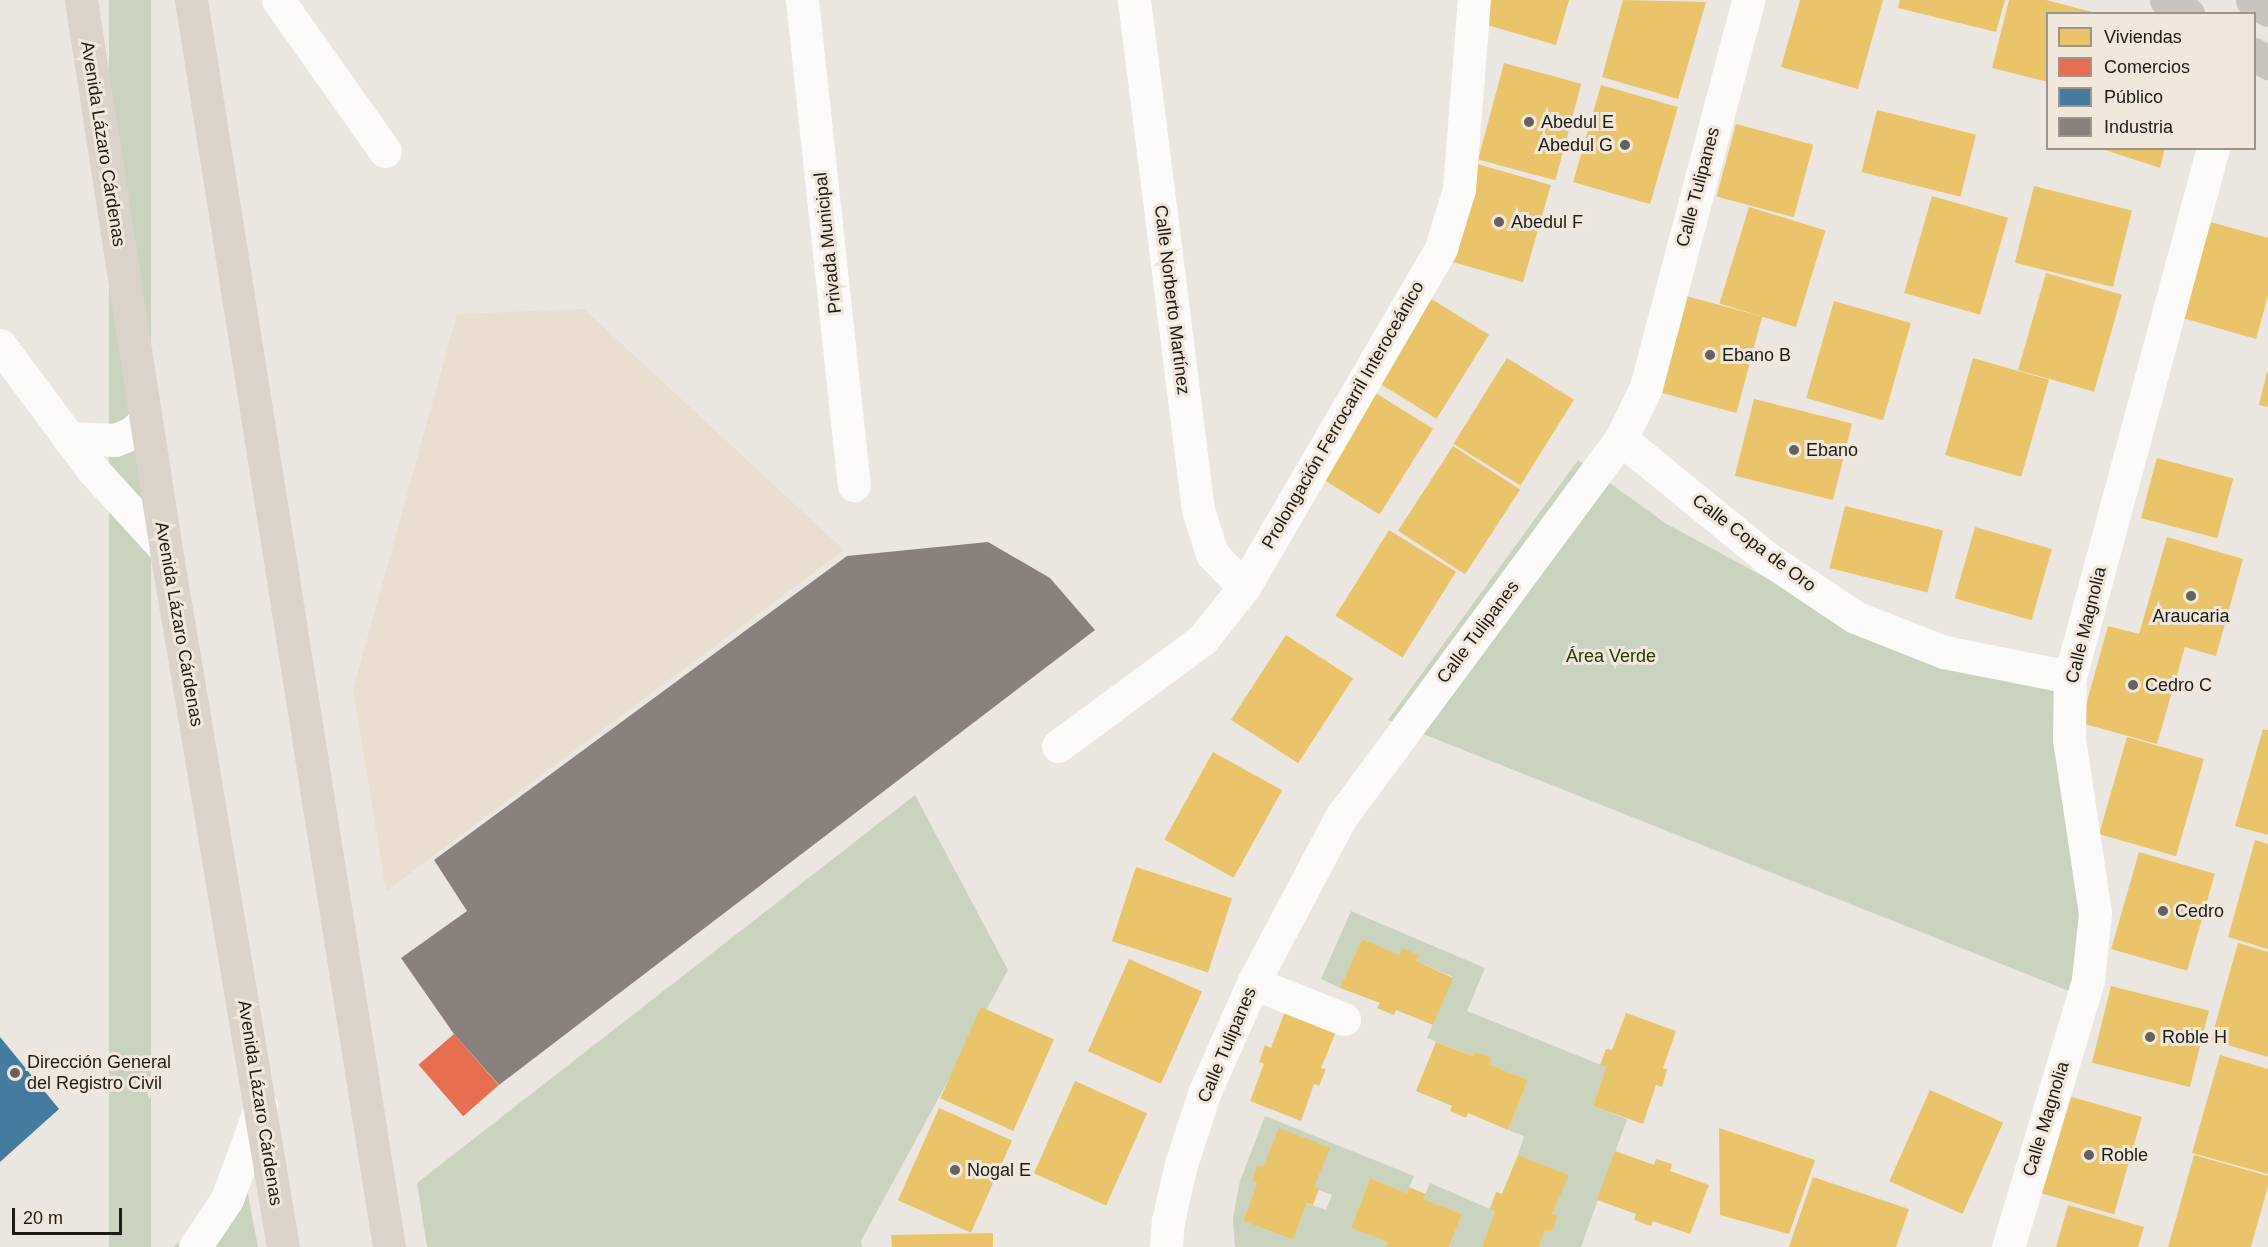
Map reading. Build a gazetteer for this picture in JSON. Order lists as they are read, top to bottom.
{
  "streets": {
    "highway": ["Avenida Lázaro Cárdenas"],
    "street": [
      "Calle Tulipanes",
      "Privada Municipal",
      "Calle Norberto Martínez",
      "Prolongación Ferrocarril Interoceánico",
      "Calle Copa de Oro",
      "Calle Magnolia"
    ]
  },
  "crossings": [
    ["Calle Tulipanes", "Calle Copa de Oro"],
    ["Calle Norberto Martínez", "Prolongación Ferrocarril Interoceánico"],
    ["Calle Copa de Oro", "Calle Magnolia"]
  ],
  "parks": ["Área Verde"],
  "places": [
    "Abedul E",
    "Abedul G",
    "Abedul F",
    "Ebano B",
    "Ebano",
    "Araucaria",
    "Cedro C",
    "Cedro",
    "Roble H",
    "Dirección General del Registro Civil",
    "Roble",
    "Nogal E"
  ],
  "legend": [
    "Viviendas",
    "Comercios",
    "Público",
    "Industria"
  ],
  "scale_bar": "20 m"
}
